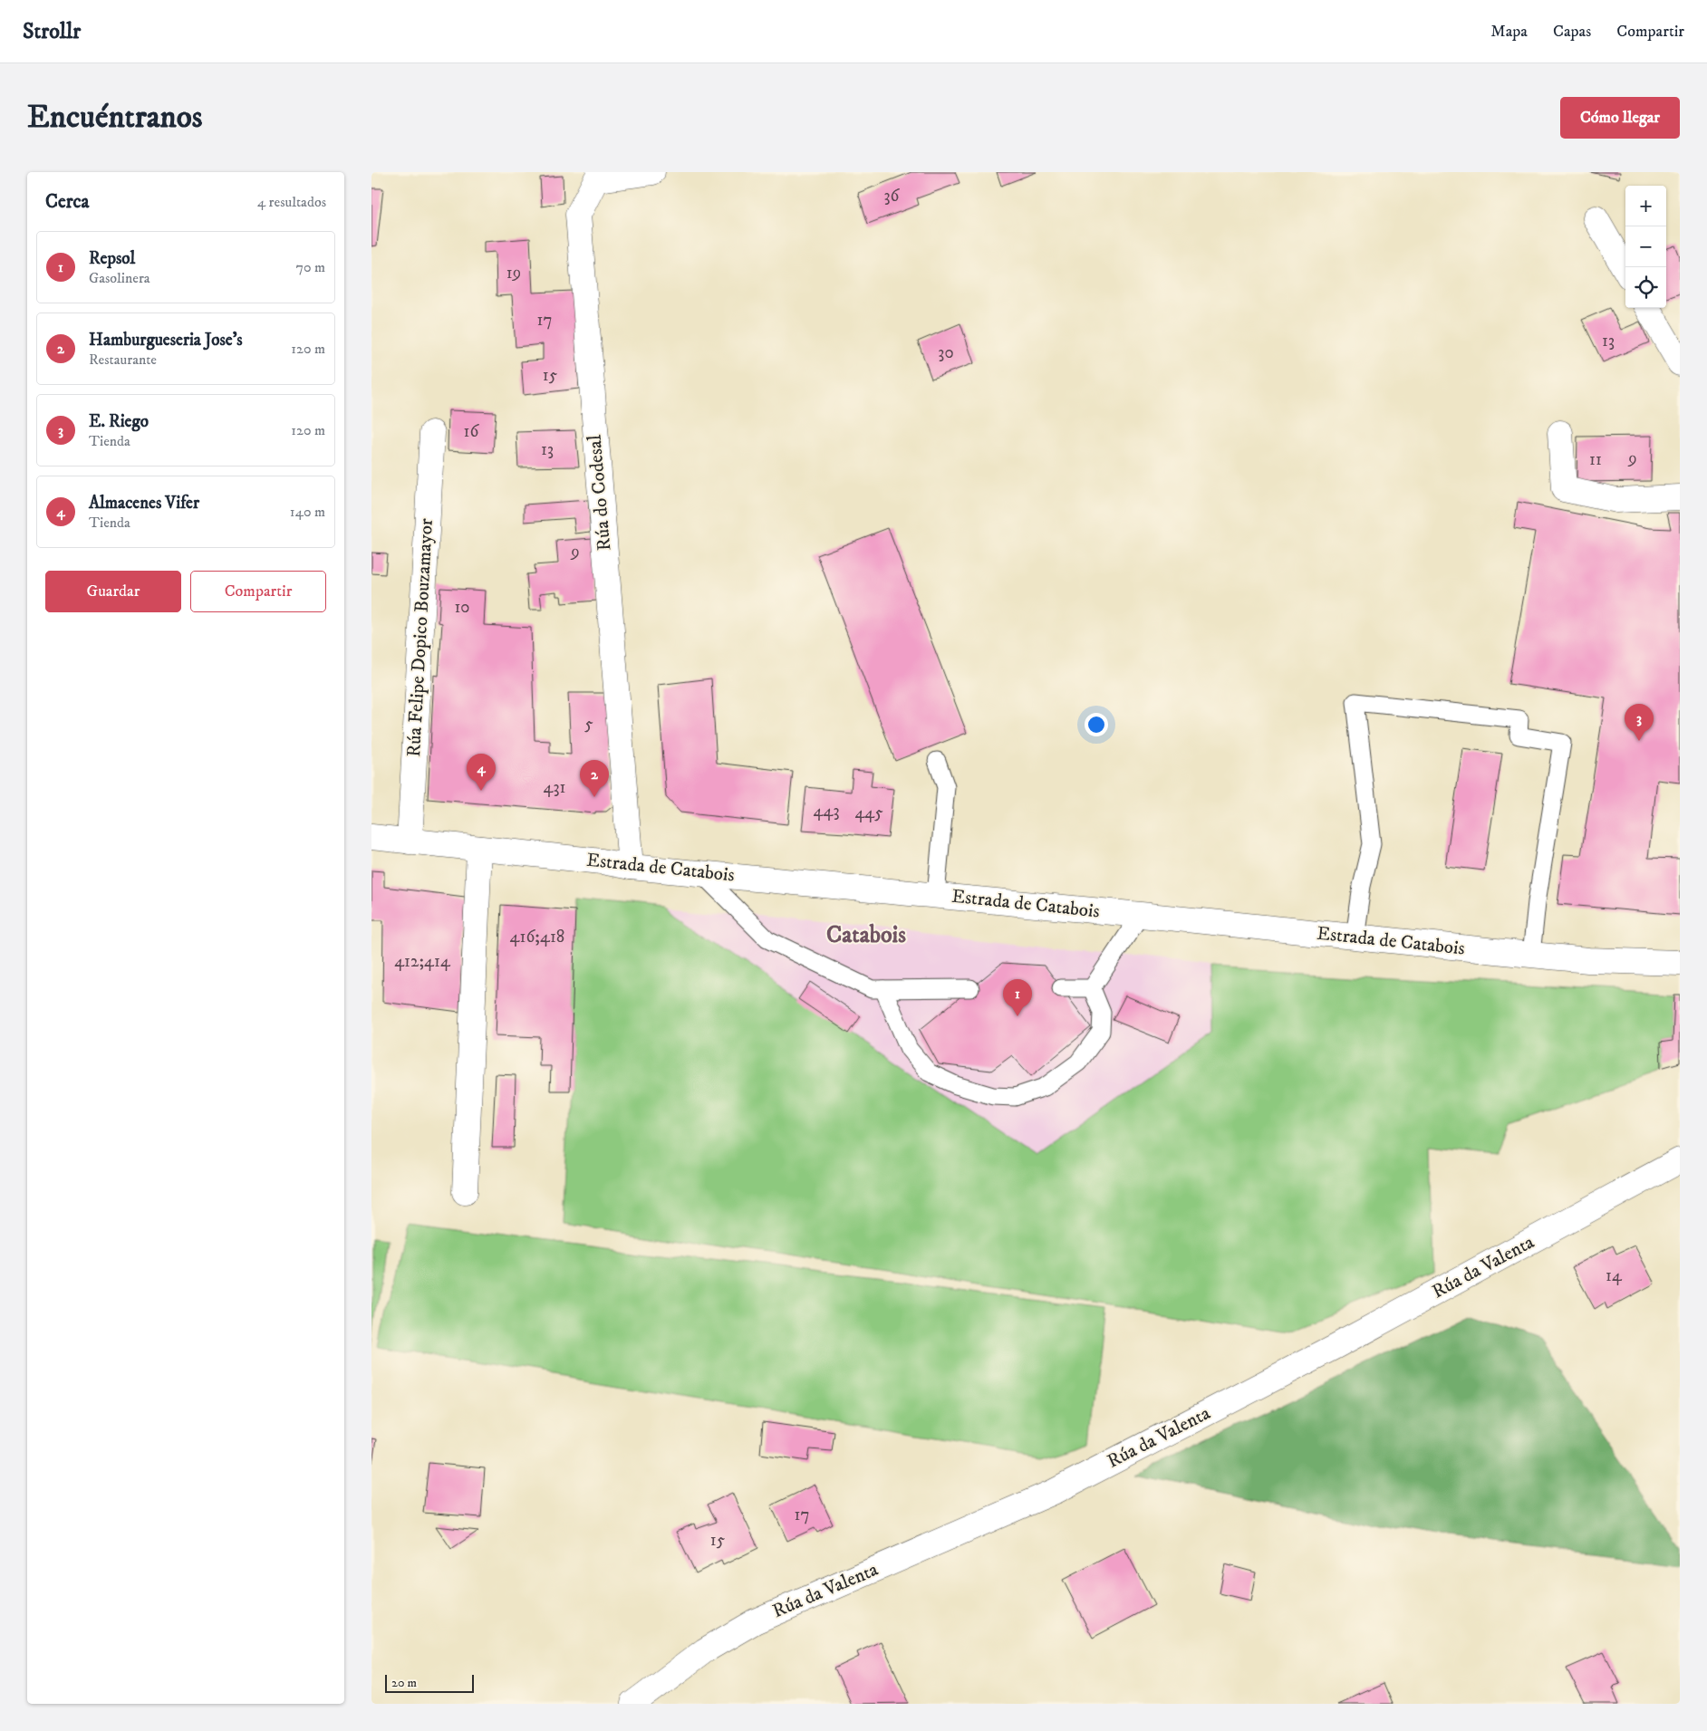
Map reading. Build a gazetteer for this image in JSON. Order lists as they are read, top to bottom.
{
  "streets": {
    "street": [
      "Rúa do Codesal",
      "Rúa Felipe Dopico Bouzamayor",
      "Estrada de Catabois",
      "Rúa da Valenta"
    ]
  },
  "crossings": [
    ["Rúa do Codesal", "Estrada de Catabois"],
    ["Rúa Felipe Dopico Bouzamayor", "Estrada de Catabois"]
  ],
  "districts": ["Catabois"],
  "house_numbers": [
    "36",
    "19",
    "17",
    "13",
    "30",
    "15",
    "16",
    "13",
    "9",
    "11",
    "9",
    "10",
    "5",
    "431",
    "443",
    "445",
    "416;418",
    "412;414",
    "14",
    "17",
    "15"
  ],
  "scale_bar": "20 m",
  "page": {
    "header": "Strollr",
    "nav": ["Mapa", "Capas", "Compartir"],
    "buttons": [
      "Cómo llegar",
      ["Guardar", "Compartir"]
    ],
    "title": "Encuéntranos",
    "heading": ["Cerca", "4 resultados"],
    "map_buttons": ["+", "−"],
    "list": [
      {
        "mark": "1",
        "name": "Repsol",
        "note": "Gasolinera",
        "value": "70 m"
      },
      {
        "mark": "2",
        "name": "Hamburgueseria Jose's",
        "note": "Restaurante",
        "value": "120 m"
      },
      {
        "mark": "3",
        "name": "E. Riego",
        "note": "Tienda",
        "value": "120 m"
      },
      {
        "mark": "4",
        "name": "Almacenes Vifer",
        "note": "Tienda",
        "value": "140 m"
      }
    ],
    "pins": [
      "3",
      "4",
      "2",
      "1"
    ],
    "scale": "20 m"
  }
}
